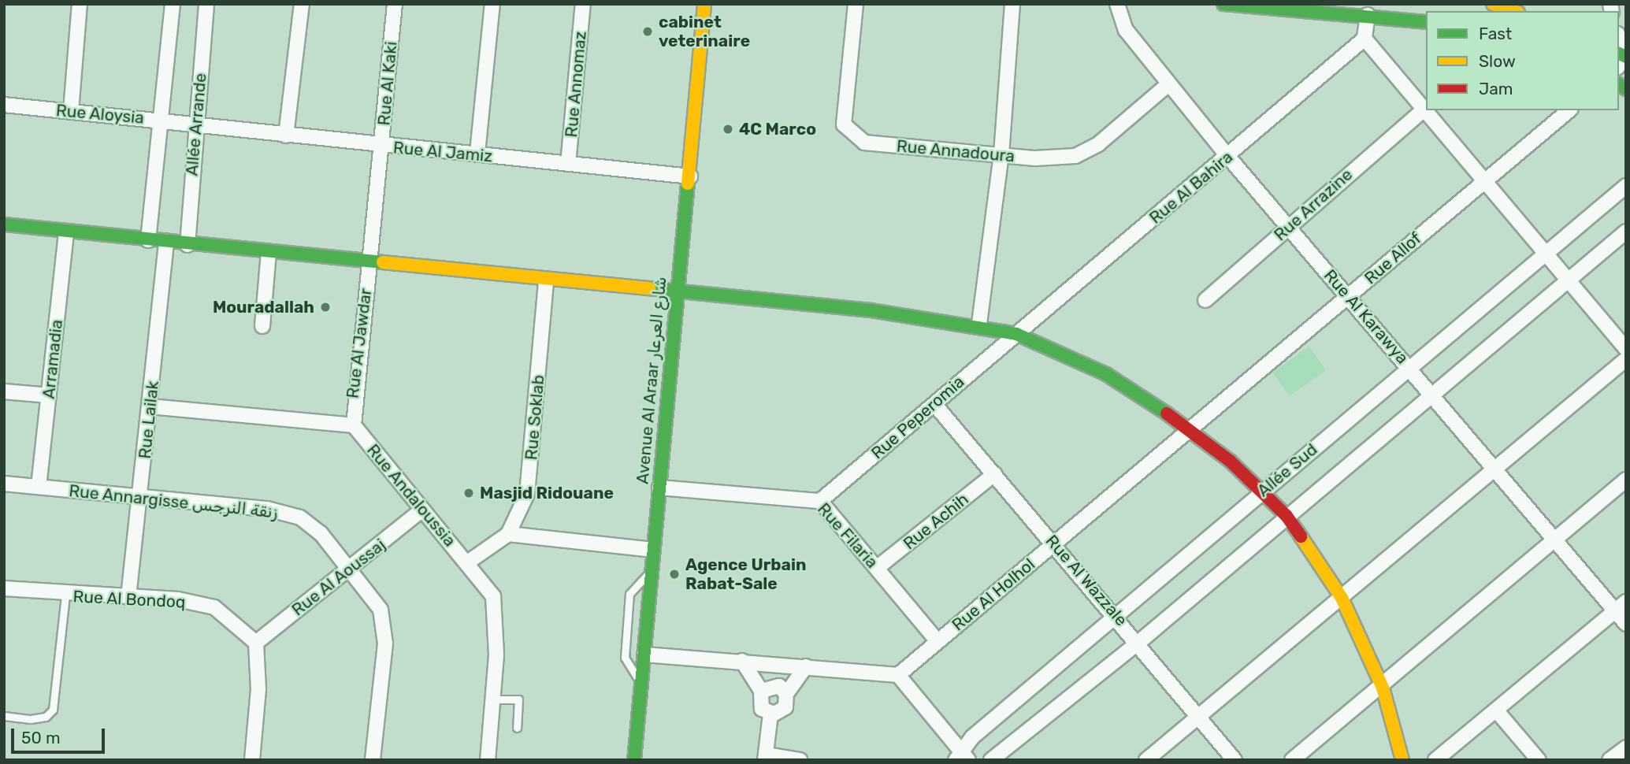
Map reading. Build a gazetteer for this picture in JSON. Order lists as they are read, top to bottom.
{
  "streets": {
    "street": [
      "Rue Al Kaki",
      "Rue Annomaz",
      "Rue Aloysia",
      "Allée Arrande",
      "Rue Annadoura",
      "Rue Al Jamiz",
      "Rue Al Bahira",
      "Rue Arrazine",
      "Rue Allof",
      "Rue Al Karawya",
      "Rue Al Jawdar",
      "Arramadia",
      "Avenue Al Araar شارع العرعار",
      "Rue Soklab",
      "Rue Peperomia",
      "Rue Lailak",
      "Allée Sud",
      "Rue Andaloussia",
      "Rue Annargisse زنقة النرجس",
      "Rue Achih",
      "Rue Filaria",
      "Rue Al Aoussaj",
      "Rue Al Wazzale",
      "Rue Al Holhol",
      "Rue Al Bondoq"
    ]
  },
  "crossings": [
    ["Rue Al Kaki", "Rue Al Jamiz"],
    ["Rue Al Kaki", "Rue Al Jawdar"],
    ["Rue Annomaz", "Rue Al Jamiz"],
    ["Rue Aloysia", "Allée Arrande"],
    ["Rue Aloysia", "Rue Al Jamiz"],
    ["Allée Arrande", "Rue Al Jamiz"],
    ["Rue Annadoura", "Rue Al Karawya"],
    ["Rue Al Jamiz", "Avenue Al Araar شارع العرعار"],
    ["Rue Al Bahira", "Rue Al Karawya"],
    ["Rue Al Bahira", "Rue Peperomia"],
    ["Rue Arrazine", "Rue Al Karawya"],
    ["Rue Allof", "Rue Al Karawya"],
    ["Rue Allof", "Rue Al Holhol"],
    ["Rue Al Karawya", "Allée Sud"],
    ["Rue Al Jawdar", "Rue Andaloussia"],
    ["Arramadia", "Rue Annargisse زنقة النرجس"],
    ["Avenue Al Araar شارع العرعار", "Rue Filaria"],
    ["Rue Soklab", "Rue Andaloussia"],
    ["Rue Peperomia", "Rue Filaria"],
    ["Rue Peperomia", "Rue Al Wazzale"],
    ["Rue Lailak", "Rue Annargisse زنقة النرجس"],
    ["Rue Lailak", "Rue Al Bondoq"],
    ["Allée Sud", "Rue Al Wazzale"],
    ["Rue Andaloussia", "Rue Al Aoussaj"],
    ["Rue Annargisse زنقة النرجس", "Rue Al Aoussaj"],
    ["Rue Achih", "Rue Filaria"],
    ["Rue Achih", "Rue Al Wazzale"],
    ["Rue Filaria", "Rue Al Holhol"],
    ["Rue Al Aoussaj", "Rue Al Bondoq"],
    ["Rue Al Wazzale", "Rue Al Holhol"]
  ],
  "places": [
    "cabinet veterinaire",
    "4C Marco",
    "Mouradallah",
    "Masjid Ridouane",
    "Agence Urbain Rabat-Sale"
  ],
  "legend": ["Fast", "Slow", "Jam"],
  "scale_bar": "50 m"
}
